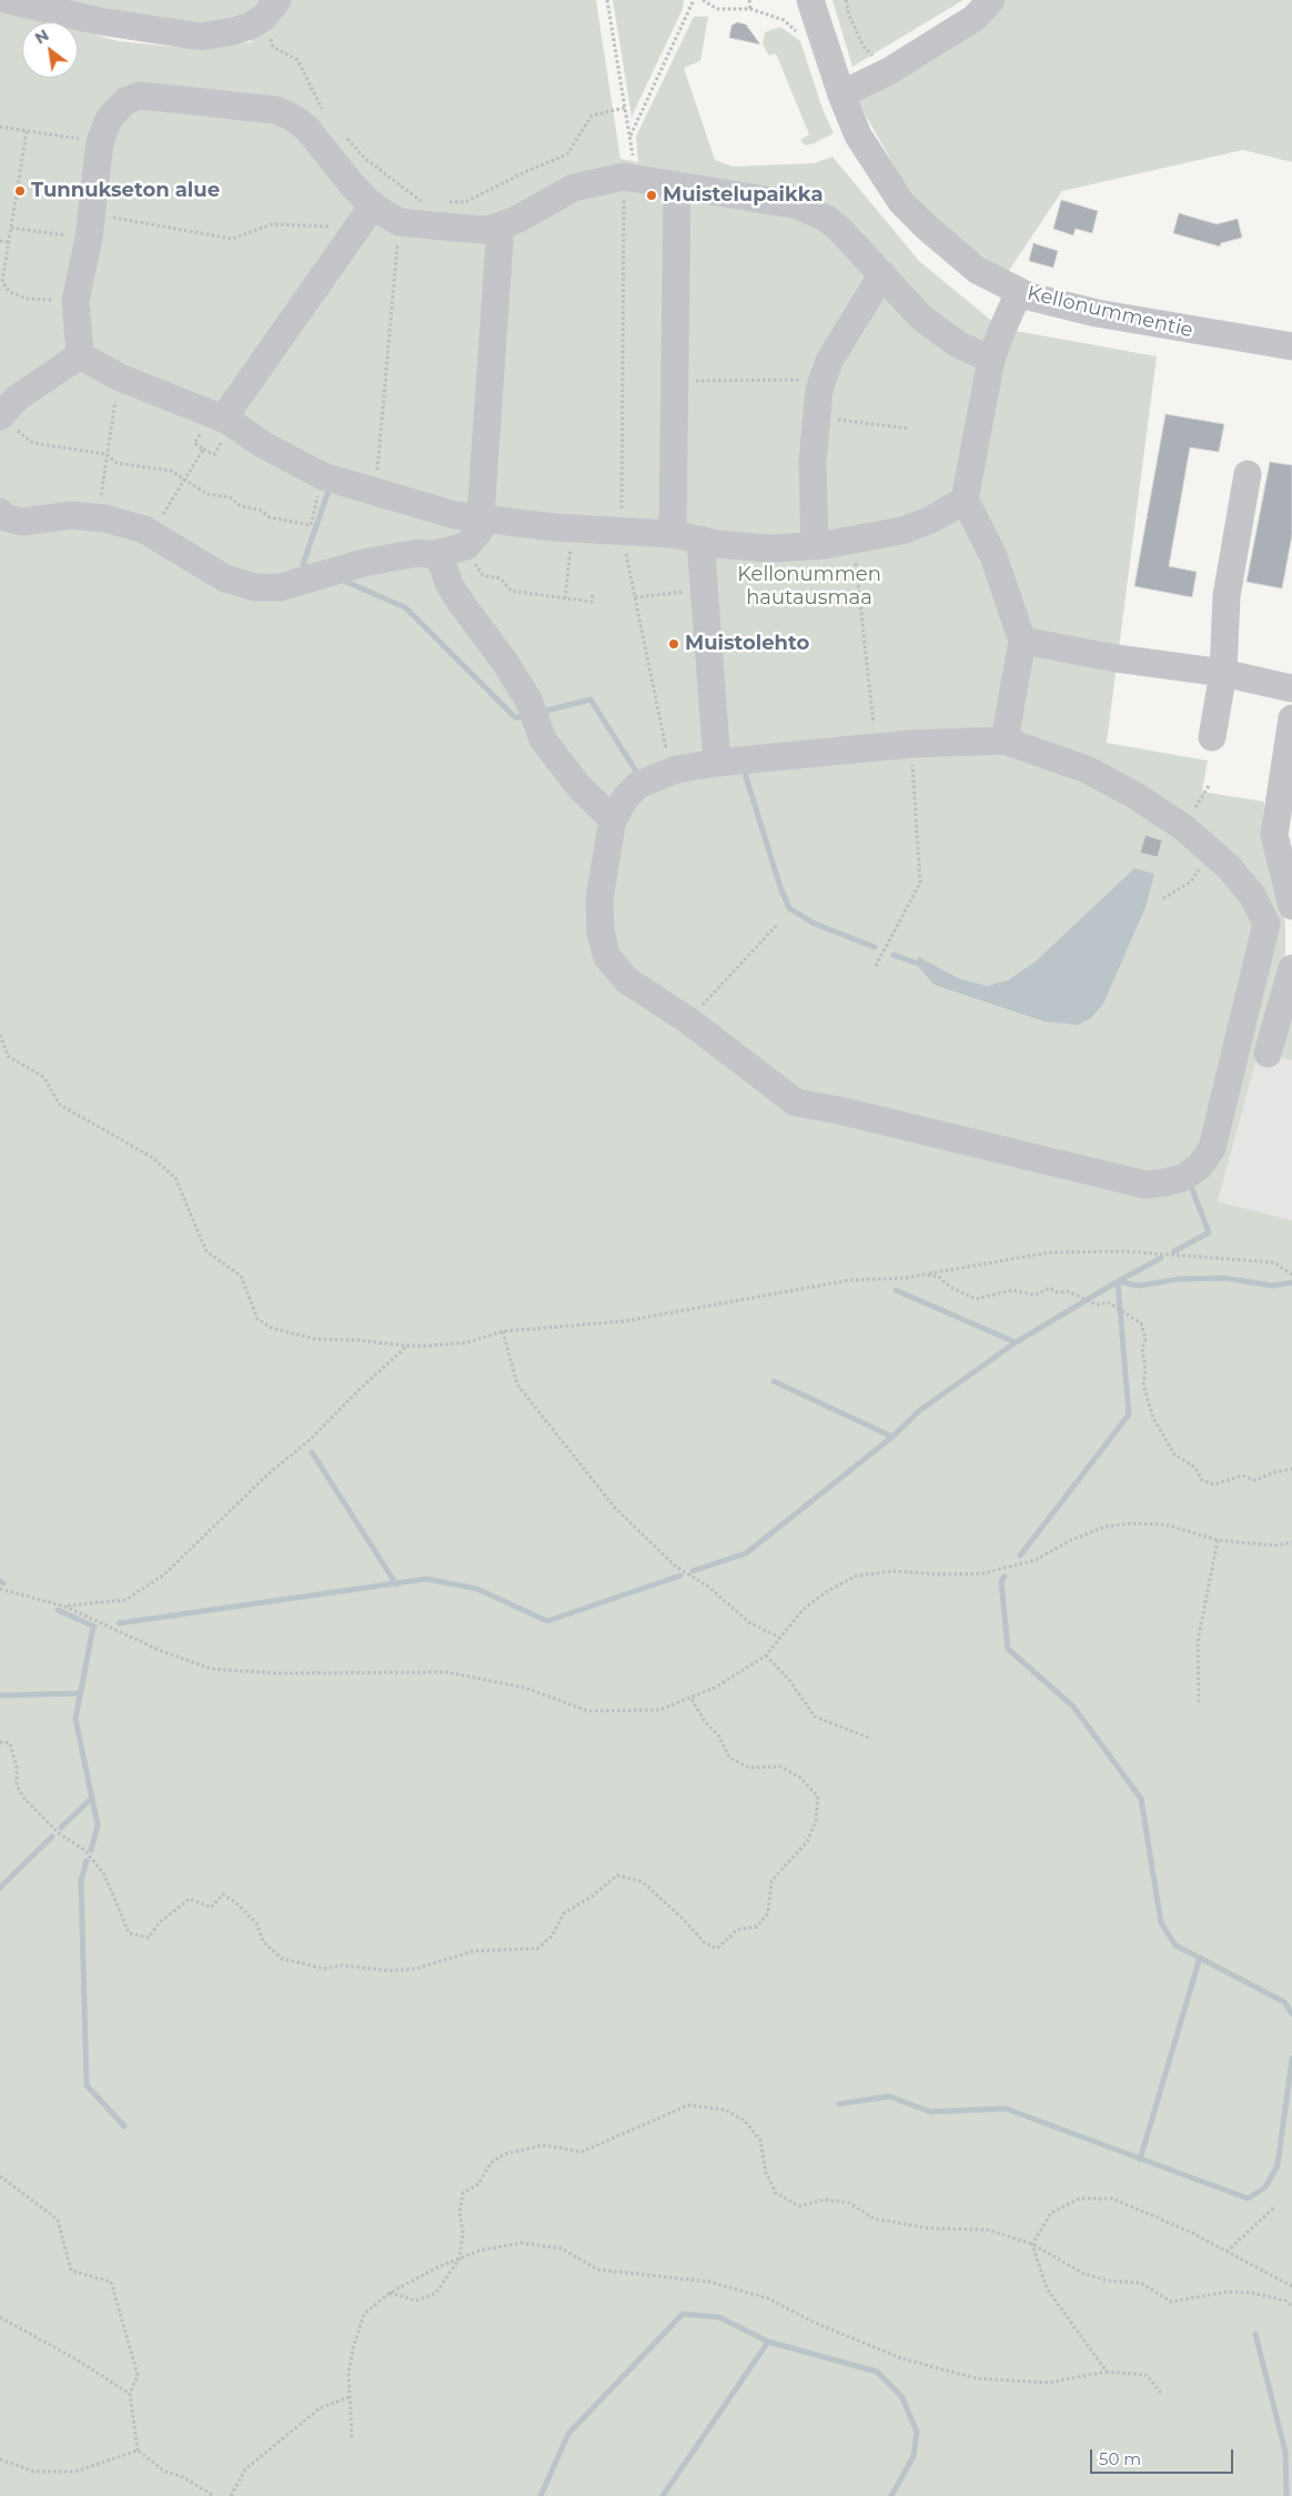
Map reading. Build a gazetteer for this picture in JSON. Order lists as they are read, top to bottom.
{
  "streets": {
    "street": ["Kellonummentie"]
  },
  "parks": ["Kellonummen hautausmaa"],
  "places": ["Tunnukseton alue", "Muistelupaikka", "Muistolehto"],
  "scale_bar": "50 m",
  "north": "top left"
}
